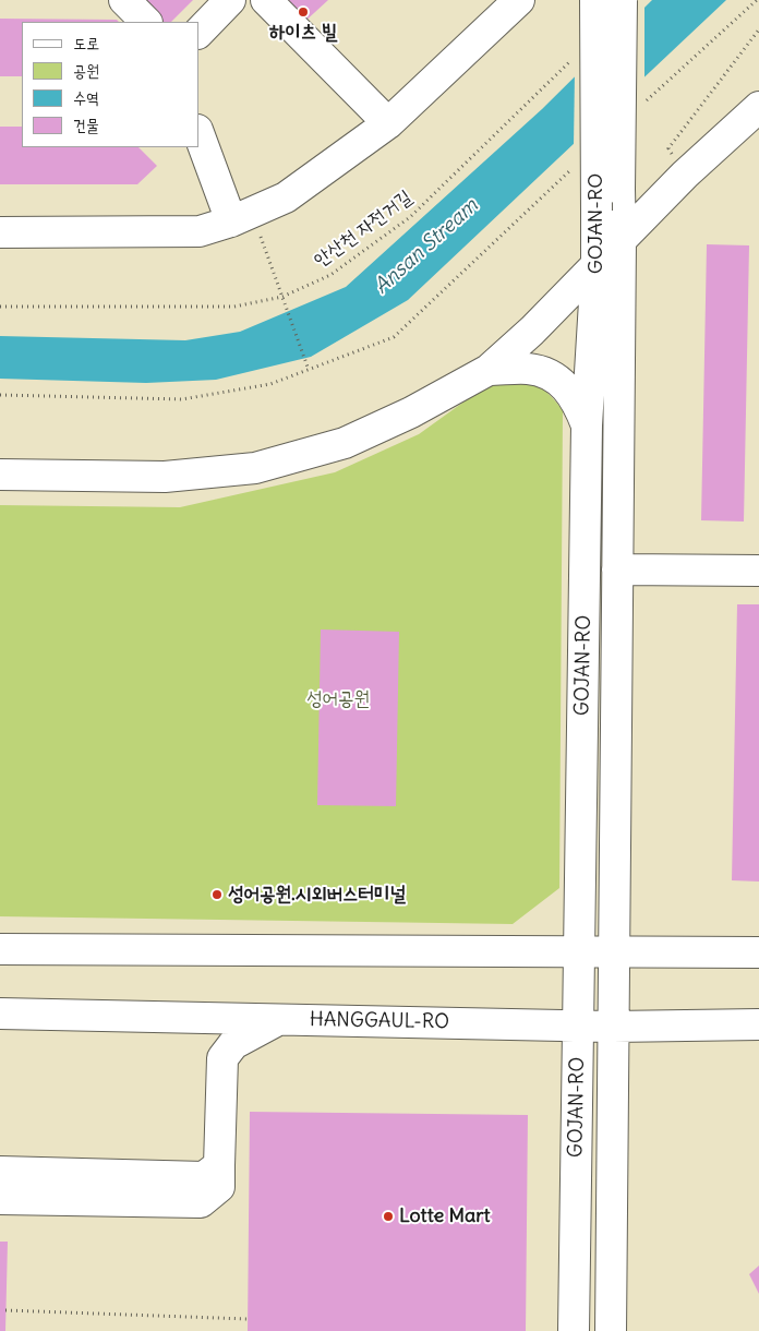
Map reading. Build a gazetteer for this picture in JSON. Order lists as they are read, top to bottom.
{
  "streets": {
    "street": ["GOJAN-RO", "HANGGAUL-RO"],
    "path": ["안산천 자전거길"]
  },
  "crossings": [
    ["GOJAN-RO", "HANGGAUL-RO"]
  ],
  "water": ["Ansan Stream"],
  "parks": ["성어공원"],
  "places": ["하이츠 빌", "성어공원.시외버스터미널", "Lotte Mart"],
  "legend": [
    "도로",
    "공원",
    "수역",
    "건물"
  ]
}
